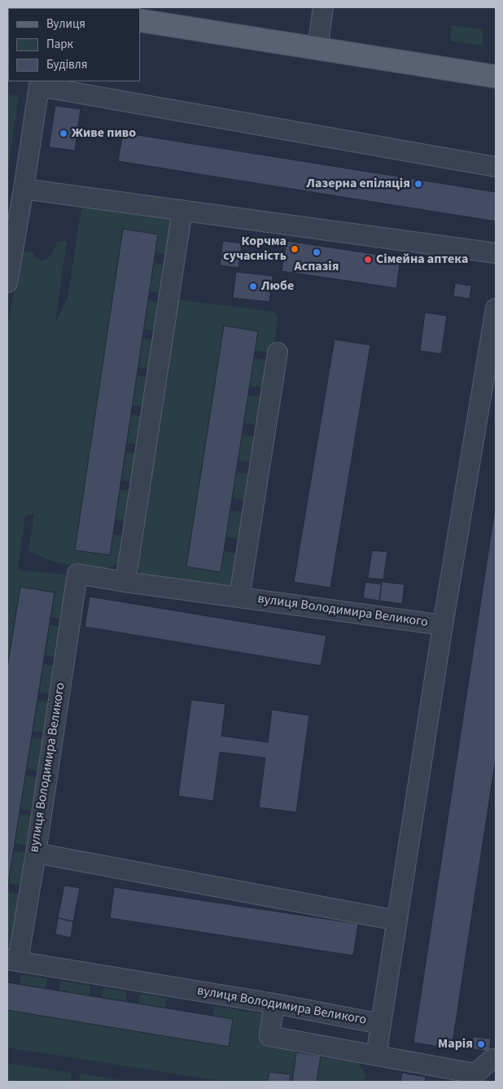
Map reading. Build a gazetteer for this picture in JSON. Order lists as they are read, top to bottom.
{
  "streets": {
    "lane": ["вулиця Володимира Великого"]
  },
  "places": [
    "Живе пиво",
    "Лазерна епіляція",
    "Корчма сучасність",
    "Аспазія",
    "Сімейна аптека",
    "Любе",
    "Марія"
  ],
  "legend": ["Вулиця", "Парк", "Будівля"]
}
